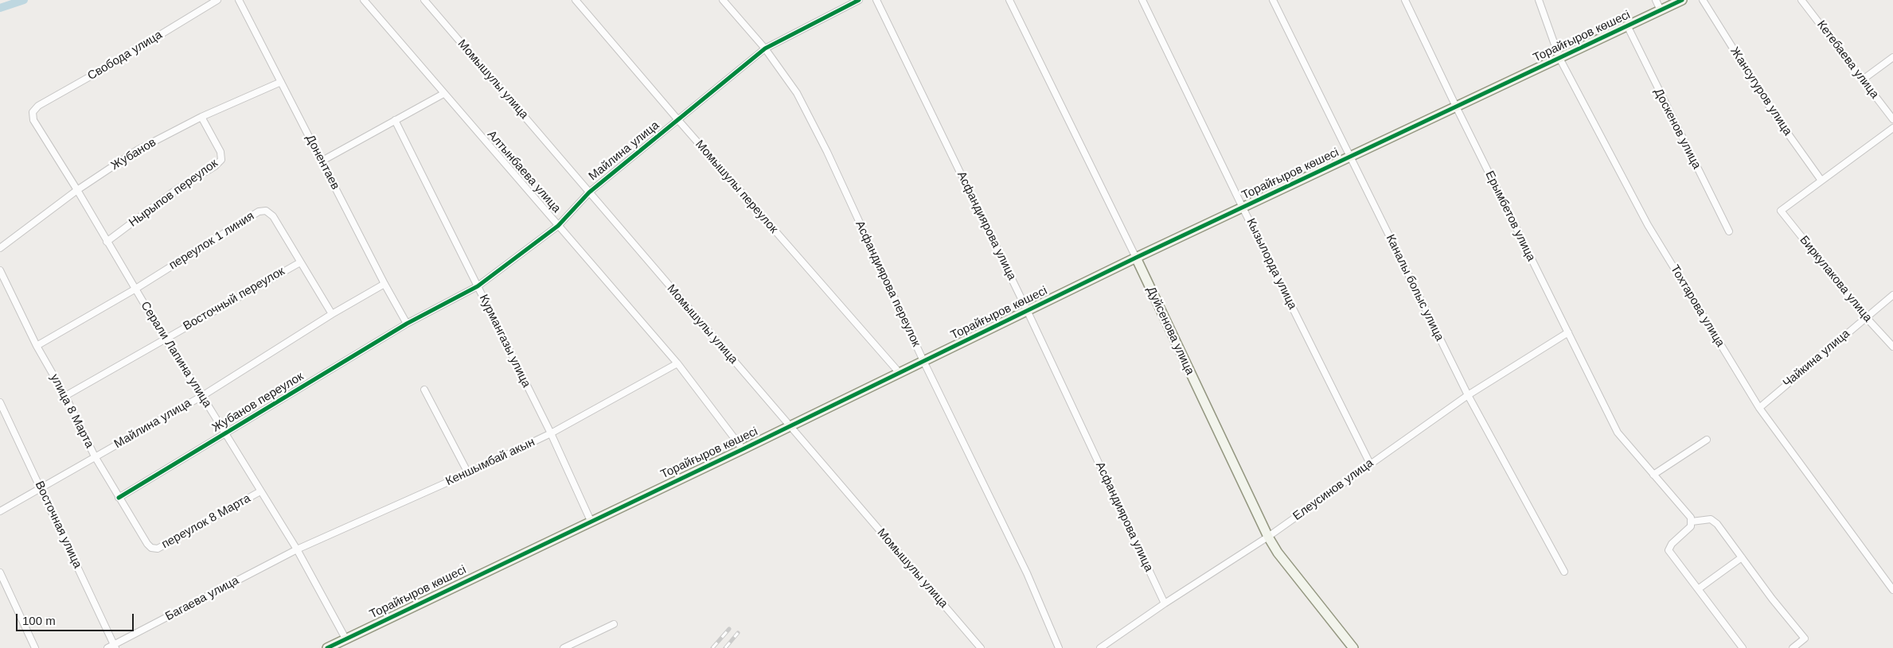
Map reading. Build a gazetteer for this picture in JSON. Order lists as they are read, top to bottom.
{
  "streets": {
    "street": [
      "Торайғыров көшесі",
      "Свобода улица",
      "Кетебаева улица",
      "Момышулы улица",
      "Жансугуров улица",
      "Доскенов улица",
      "Майлина улица",
      "Жубанов",
      "Донентаев",
      "Алтынбаева улица",
      "Момышулы переулок",
      "Нырыпов переулок",
      "Ерымбетов улица",
      "Асфандиярова улица",
      "переулок 1 линия",
      "Кызылорда улица",
      "Биркулакова улица",
      "Асфандиярова переулок",
      "Каналы болыс улица",
      "Восточный переулок",
      "Тохтарова улица",
      "Дуйсенова улица",
      "Курмангазы улица",
      "Серали Лапина улица",
      "Чайкина улица",
      "Жубанов переулок",
      "улица 8 Марта",
      "Кеншымбай акын",
      "Елеусинов улица",
      "переулок 8 Марта",
      "Восточная улица",
      "Багаева улица"
    ]
  },
  "crossings": [
    ["Торайғыров көшесі", "Момышулы улица"],
    ["Торайғыров көшесі", "Доскенов улица"],
    ["Торайғыров көшесі", "Алтынбаева улица"],
    ["Торайғыров көшесі", "Момышулы переулок"],
    ["Торайғыров көшесі", "Ерымбетов улица"],
    ["Торайғыров көшесі", "Асфандиярова улица"],
    ["Торайғыров көшесі", "Кызылорда улица"],
    ["Торайғыров көшесі", "Асфандиярова переулок"],
    ["Торайғыров көшесі", "Каналы болыс улица"],
    ["Торайғыров көшесі", "Тохтарова улица"],
    ["Торайғыров көшесі", "Дуйсенова улица"],
    ["Торайғыров көшесі", "Курмангазы улица"],
    ["Торайғыров көшесі", "Серали Лапина улица"],
    ["Свобода улица", "Серали Лапина улица"],
    ["Момышулы улица", "Майлина улица"],
    ["Жансугуров улица", "Биркулакова улица"],
    ["Майлина улица", "Донентаев"],
    ["Майлина улица", "Алтынбаева улица"],
    ["Майлина улица", "Момышулы переулок"],
    ["Майлина улица", "переулок 1 линия"],
    ["Майлина улица", "Асфандиярова переулок"],
    ["Майлина улица", "Курмангазы улица"],
    ["Майлина улица", "Серали Лапина улица"],
    ["Майлина улица", "Жубанов переулок"],
    ["Майлина улица", "улица 8 Марта"],
    ["Майлина улица", "Восточная улица"],
    ["Жубанов", "Донентаев"],
    ["Жубанов", "Нырыпов переулок"],
    ["Жубанов", "Серали Лапина улица"],
    ["Донентаев", "Жубанов переулок"],
    ["Алтынбаева улица", "Кеншымбай акын"],
    ["Нырыпов переулок", "Серали Лапина улица"],
    ["Ерымбетов улица", "Елеусинов улица"],
    ["Асфандиярова улица", "Елеусинов улица"],
    ["переулок 1 линия", "Восточный переулок"],
    ["переулок 1 линия", "Серали Лапина улица"],
    ["переулок 1 линия", "улица 8 Марта"],
    ["Кызылорда улица", "Елеусинов улица"],
    ["Биркулакова улица", "Чайкина улица"],
    ["Каналы болыс улица", "Елеусинов улица"],
    ["Восточный переулок", "Серали Лапина улица"],
    ["Восточный переулок", "улица 8 Марта"],
    ["Тохтарова улица", "Чайкина улица"],
    ["Дуйсенова улица", "Елеусинов улица"],
    ["Курмангазы улица", "Кеншымбай акын"],
    ["Серали Лапина улица", "Жубанов переулок"],
    ["Серали Лапина улица", "Кеншымбай акын"],
    ["Серали Лапина улица", "переулок 8 Марта"],
    ["Серали Лапина улица", "Багаева улица"],
    ["Жубанов переулок", "улица 8 Марта"],
    ["улица 8 Марта", "переулок 8 Марта"],
    ["Кеншымбай акын", "Багаева улица"],
    ["Восточная улица", "Багаева улица"]
  ],
  "scale_bar": "100 m"
}
